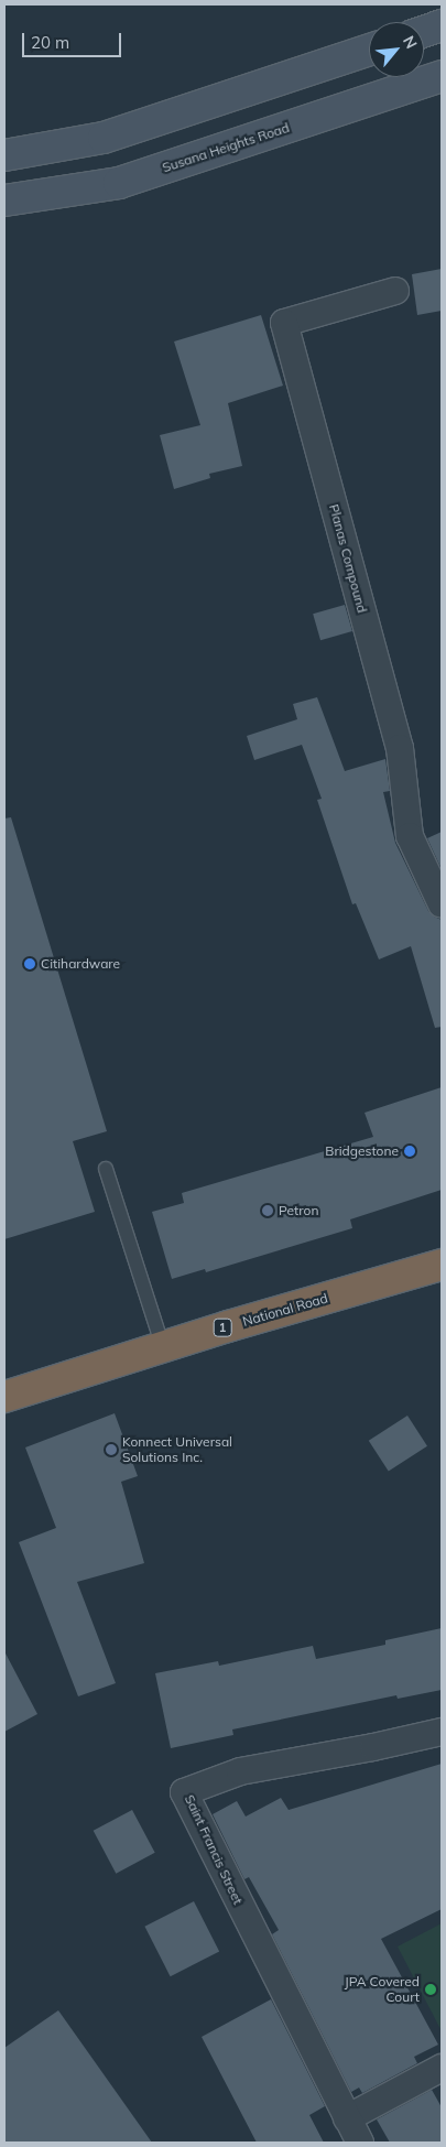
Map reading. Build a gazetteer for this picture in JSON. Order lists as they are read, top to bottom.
{
  "streets": {
    "highway": ["National Road", "1"],
    "main road": ["Susana Heights Road"],
    "street": ["Planas Compound", "Saint Francis Street"]
  },
  "places": [
    "Citihardware",
    "Bridgestone",
    "Petron",
    "Konnect Universal Solutions Inc.",
    "JPA Covered Court"
  ],
  "scale_bar": "20 m",
  "north": "top right"
}
